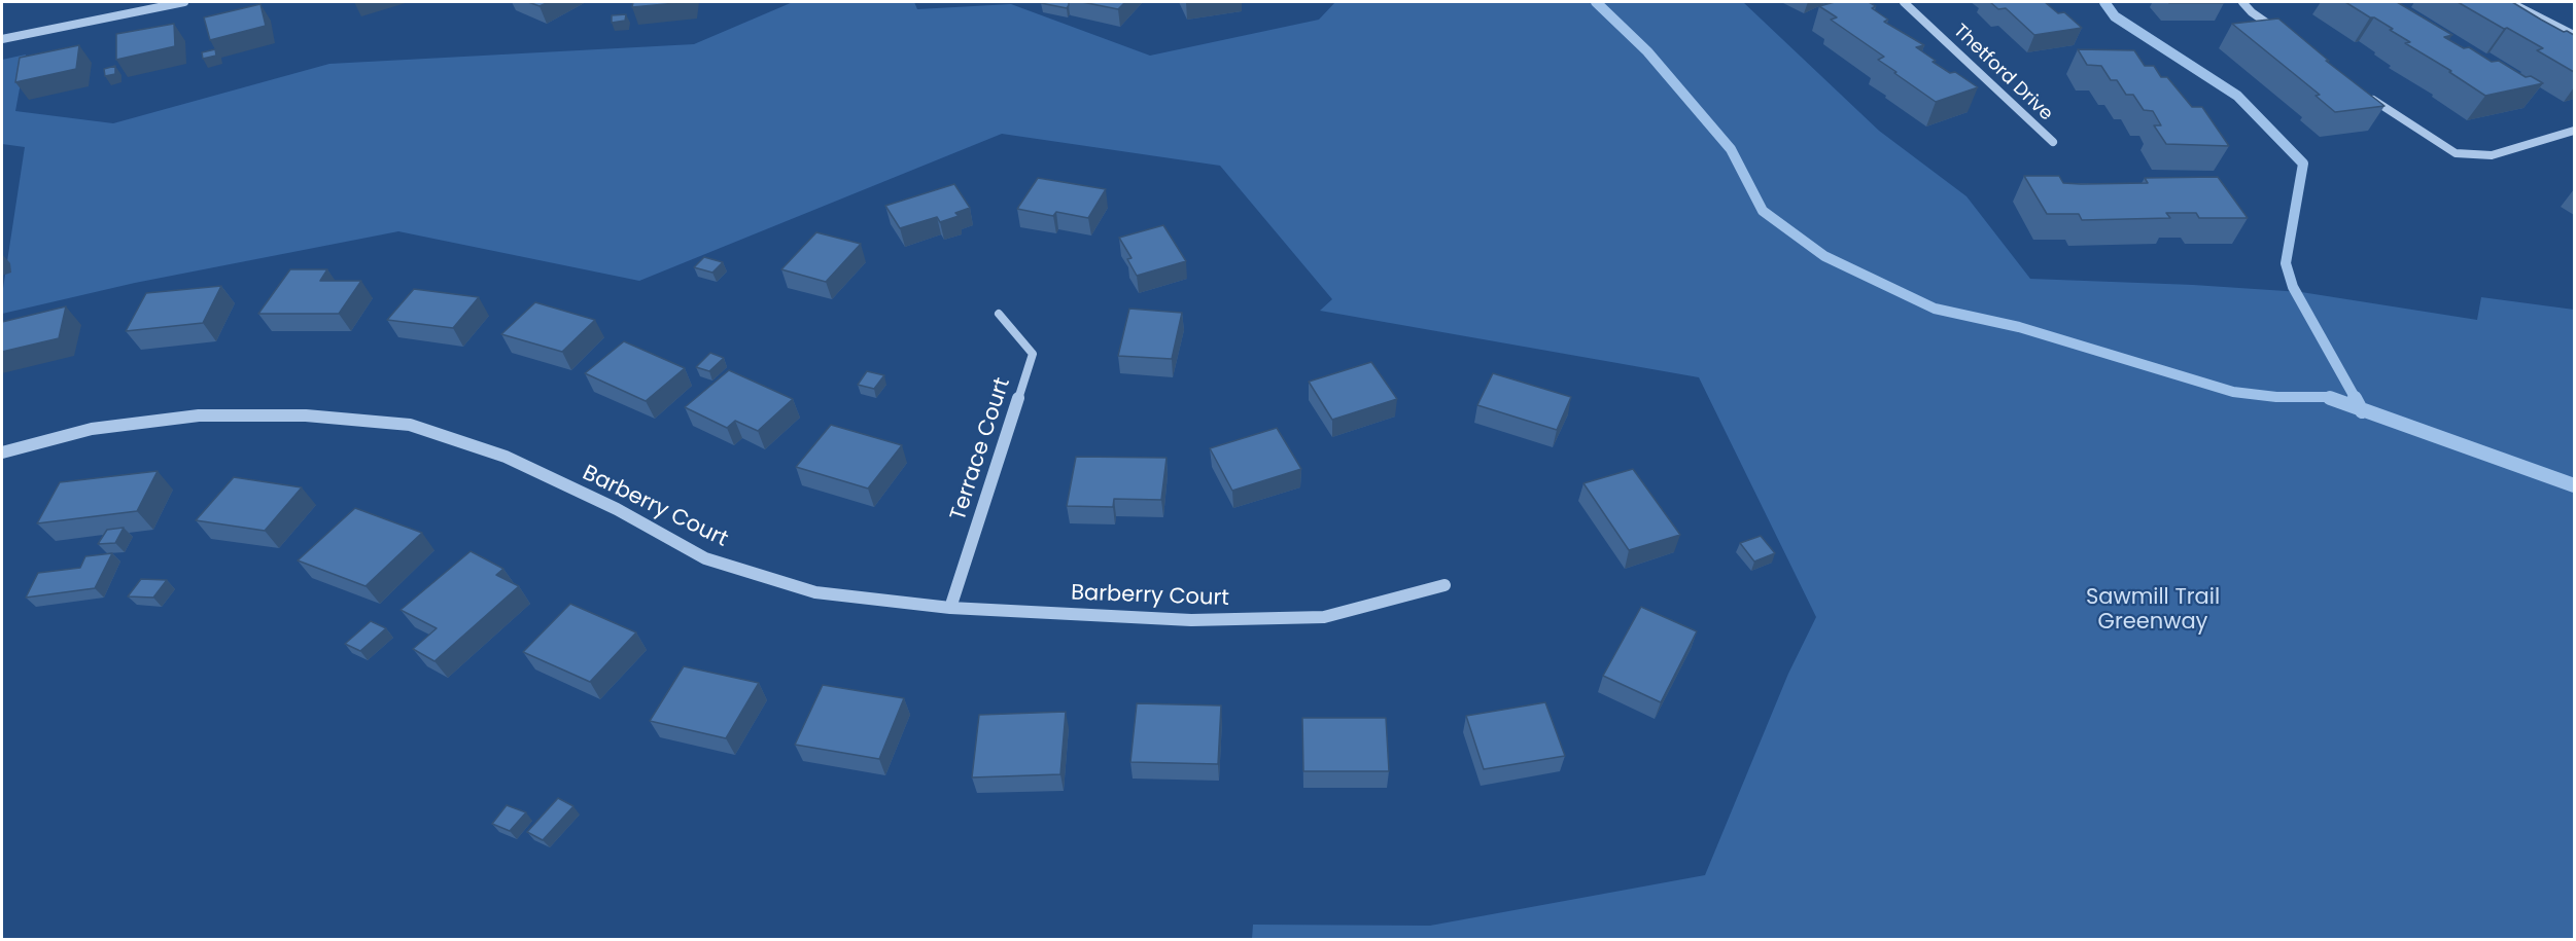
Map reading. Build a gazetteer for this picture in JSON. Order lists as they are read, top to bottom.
{
  "streets": {
    "street": ["Thetford Drive", "Terrace Court", "Barberry Court"]
  },
  "crossings": [
    ["Terrace Court", "Barberry Court"]
  ],
  "parks": ["Sawmill Trail Greenway"]
}
